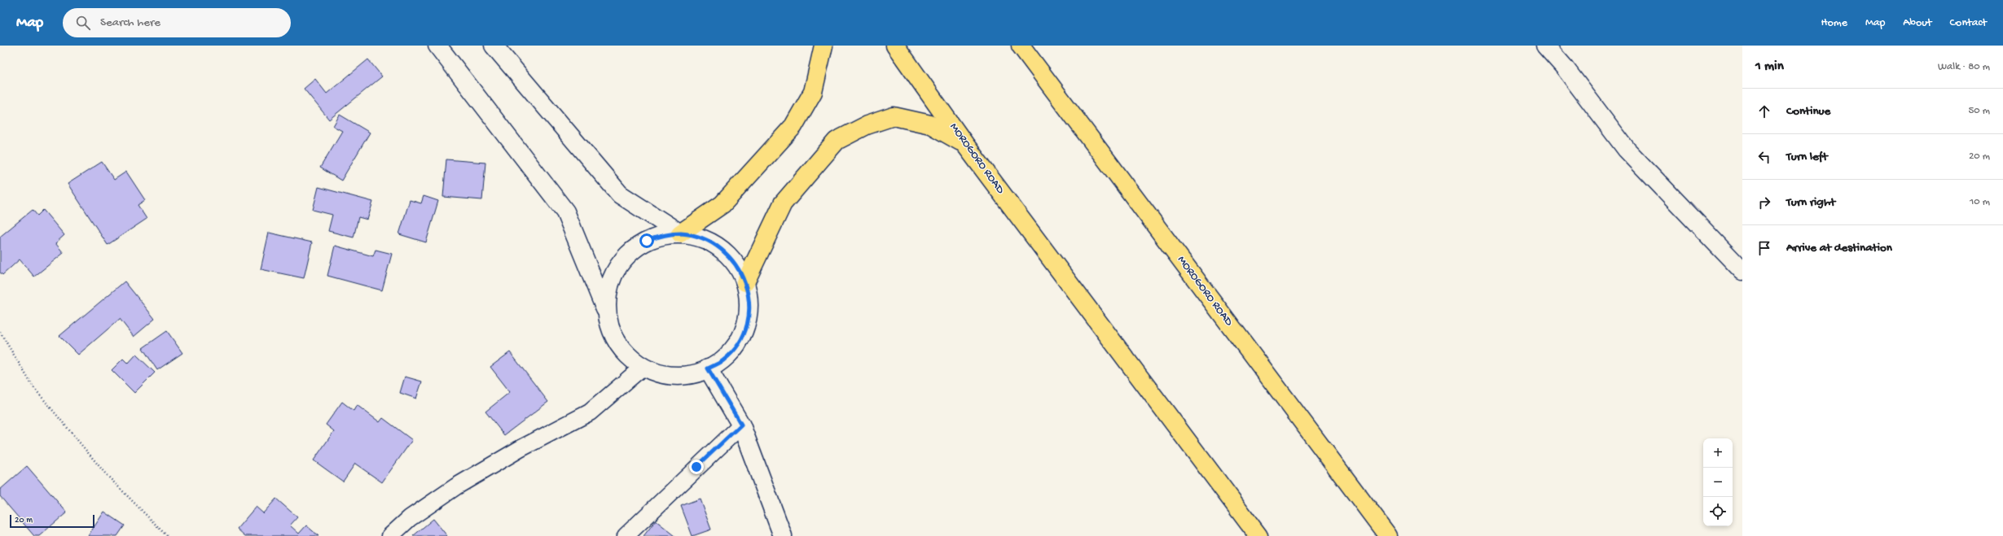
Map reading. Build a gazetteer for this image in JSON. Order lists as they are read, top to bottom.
{
  "streets": {
    "highway": ["MOROGORO ROAD"]
  },
  "scale_bar": "20 m",
  "page": {
    "header": "Map",
    "search": "Search here",
    "nav": [
      "Home",
      "Map",
      "About",
      "Contact"
    ],
    "heading": ["1 min", "Walk · 80 m"],
    "list": [
      ["Continue", "50 m"],
      ["Turn left", "20 m"],
      ["Turn right", "10 m"],
      "Arrive at destination"
    ],
    "map_buttons": ["+", "−"],
    "scale": "20 m"
  }
}
